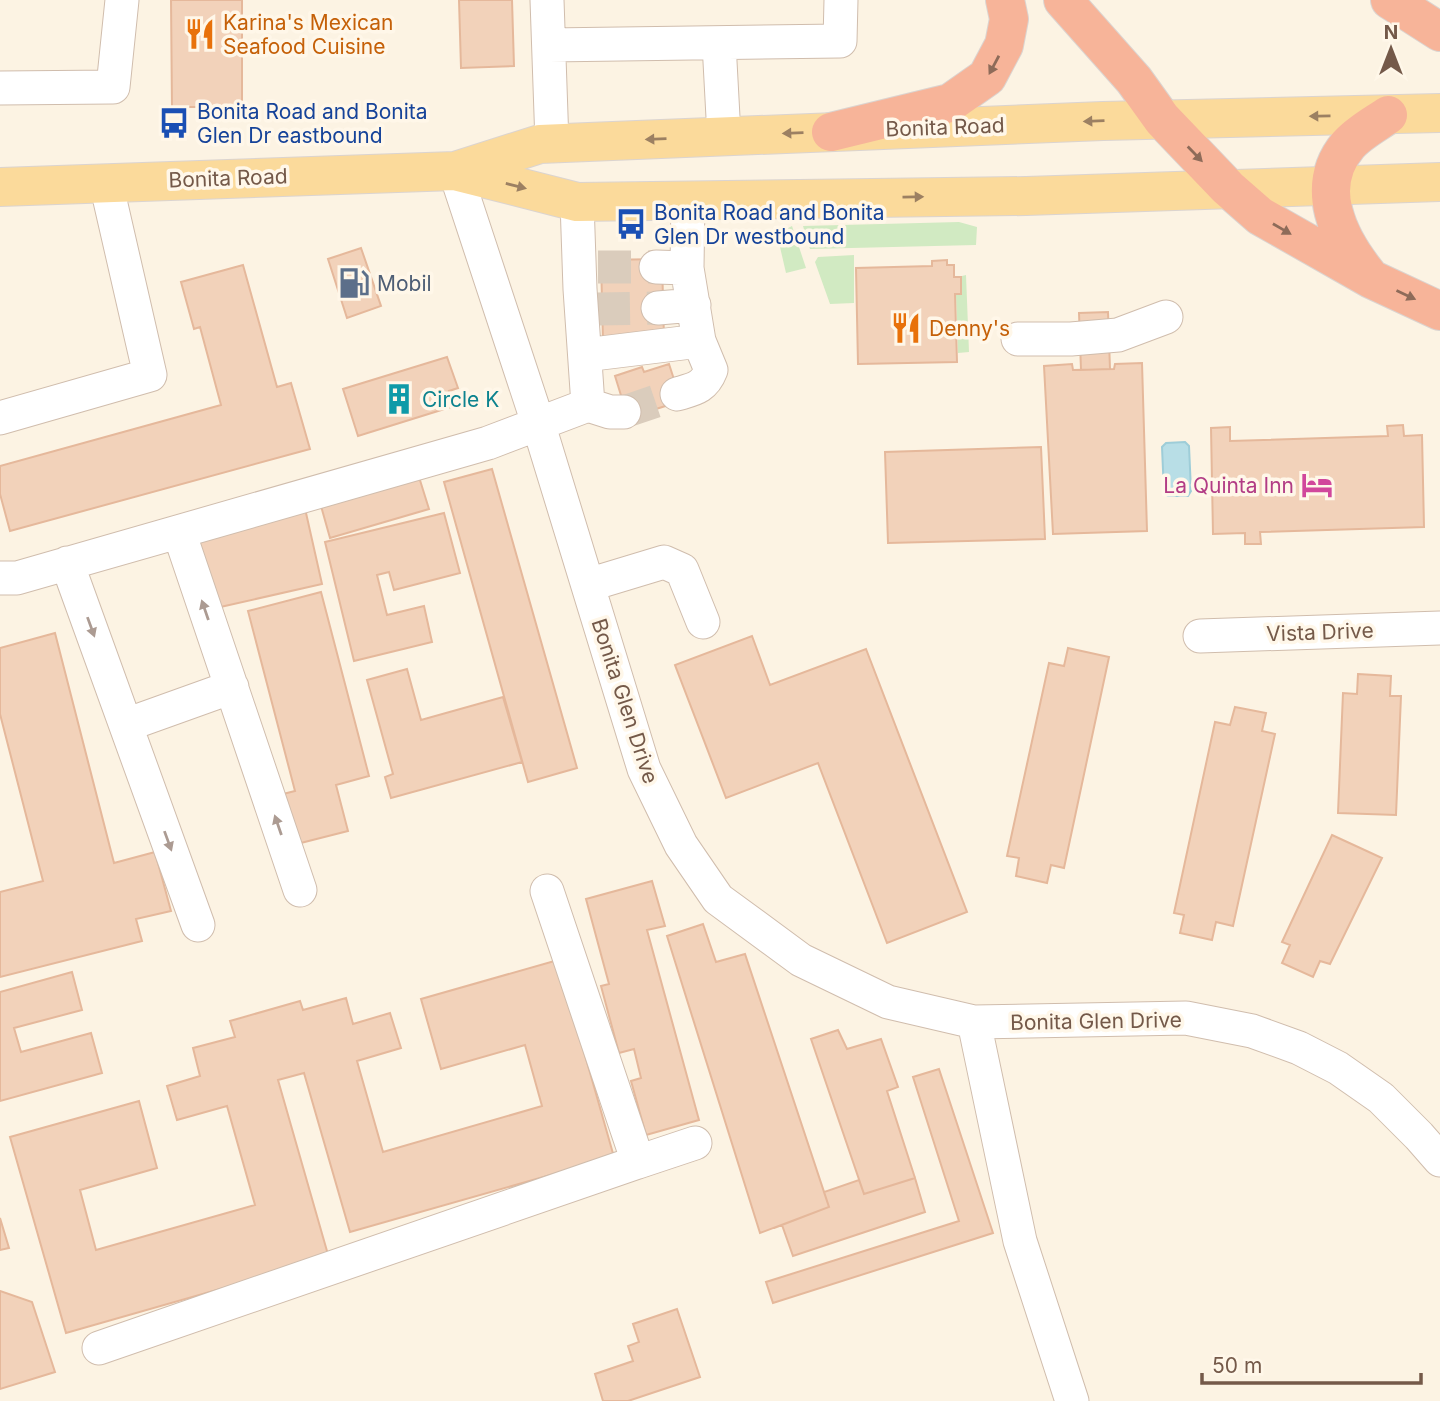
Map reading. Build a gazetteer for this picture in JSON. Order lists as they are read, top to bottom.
{
  "streets": {
    "main road": ["Bonita Road"],
    "street": ["Vista Drive", "Bonita Glen Drive"]
  },
  "crossings": [
    ["Bonita Road", "Bonita Glen Drive"]
  ],
  "places": {
    "restaurant": ["Karina's Mexican Seafood Cuisine", "Denny's"],
    "bus stop": ["Bonita Road and Bonita Glen Dr eastbound", "Bonita Road and Bonita Glen Dr westbound"],
    "fuel station": ["Mobil"],
    "building": ["Circle K"],
    "hotel": ["La Quinta Inn"]
  },
  "scale_bar": "50 m",
  "north": "top"
}
